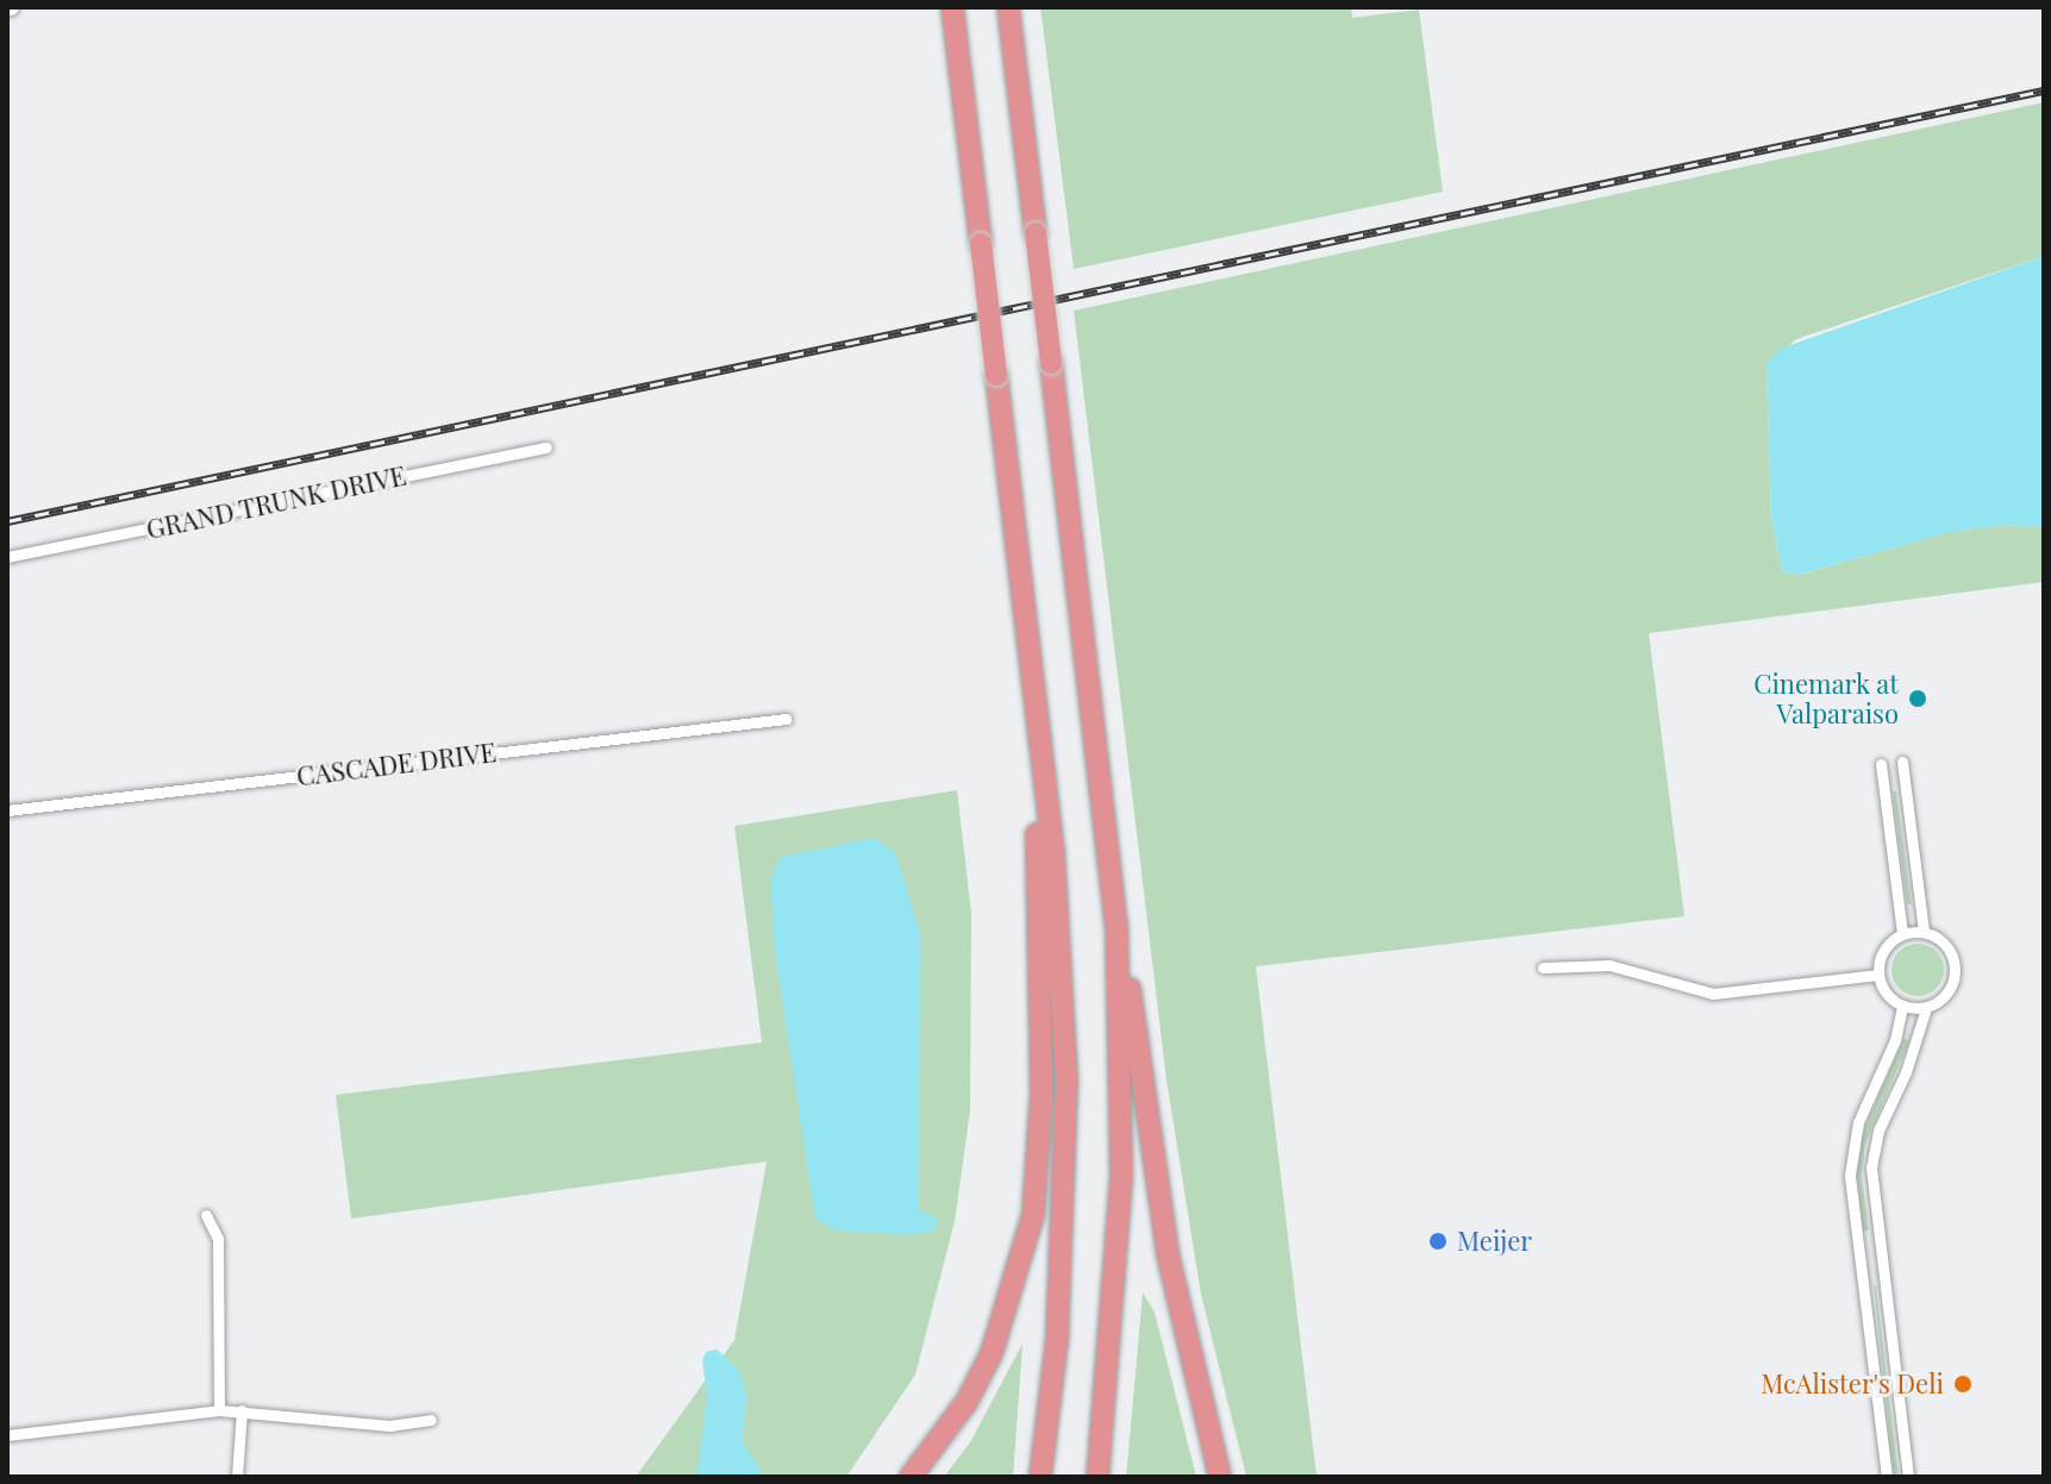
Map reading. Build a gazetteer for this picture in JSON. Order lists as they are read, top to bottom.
{
  "streets": {
    "street": ["GRAND TRUNK DRIVE", "CASCADE DRIVE"]
  },
  "places": ["Cinemark at Valparaiso", "Meijer", "McAlister's Deli"]
}
